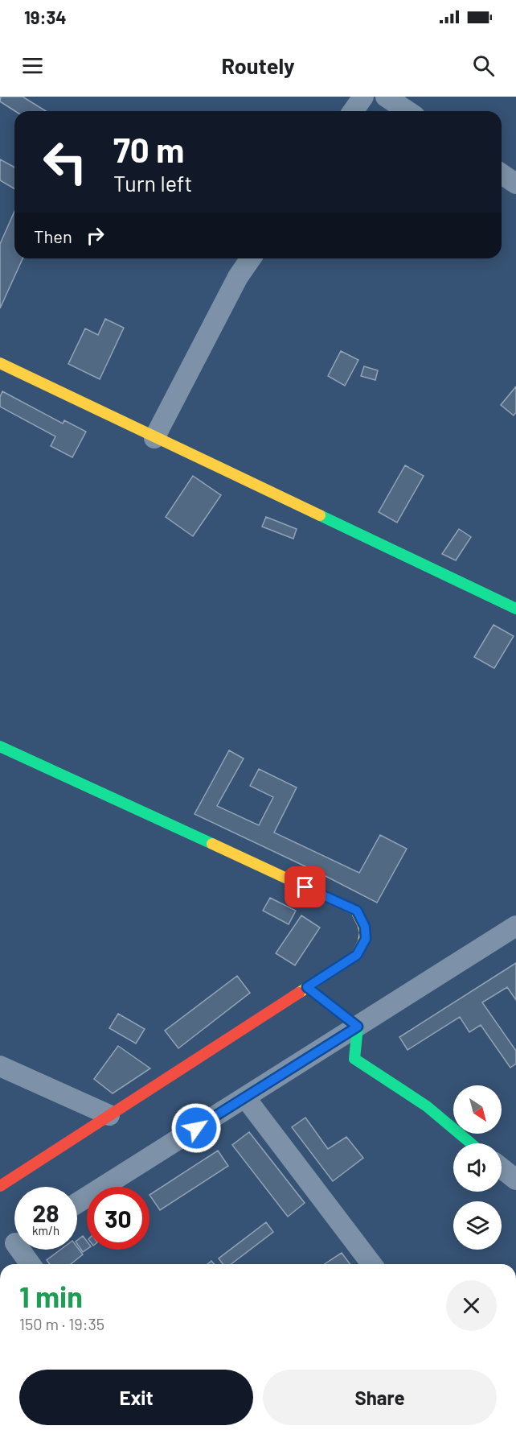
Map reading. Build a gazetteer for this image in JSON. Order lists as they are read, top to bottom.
{
  "north": "bottom right",
  "page": {
    "status": "19:34",
    "header": "Routely",
    "turn": ["70 m", "Turn left"],
    "then": "Then",
    "speed": "28 km/h",
    "limit": "30",
    "heading": ["1 min", "150 m · 19:35"],
    "buttons": ["Exit", "Share"]
  }
}
